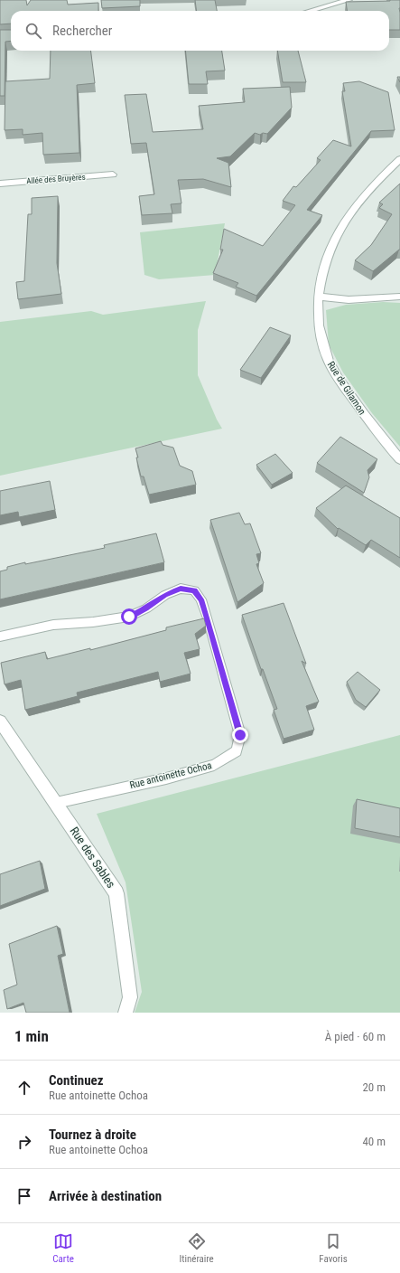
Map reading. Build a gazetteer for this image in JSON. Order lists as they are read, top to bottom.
{
  "streets": {
    "street": ["Allée des Bruyères", "Rue de Gilamon", "Rue des Sables"],
    "lane": ["Rue antoinette Ochoa"]
  },
  "crossings": [
    ["Rue antoinette Ochoa", "Rue des Sables"]
  ],
  "page": {
    "search": "Rechercher",
    "heading": ["1 min", "À pied · 60 m"],
    "list": [
      ["Continuez", "Rue antoinette Ochoa", "20 m"],
      ["Tournez à droite", "Rue antoinette Ochoa", "40 m"],
      "Arrivée à destination"
    ],
    "nav": ["Carte", "Itinéraire", "Favoris"]
  }
}
